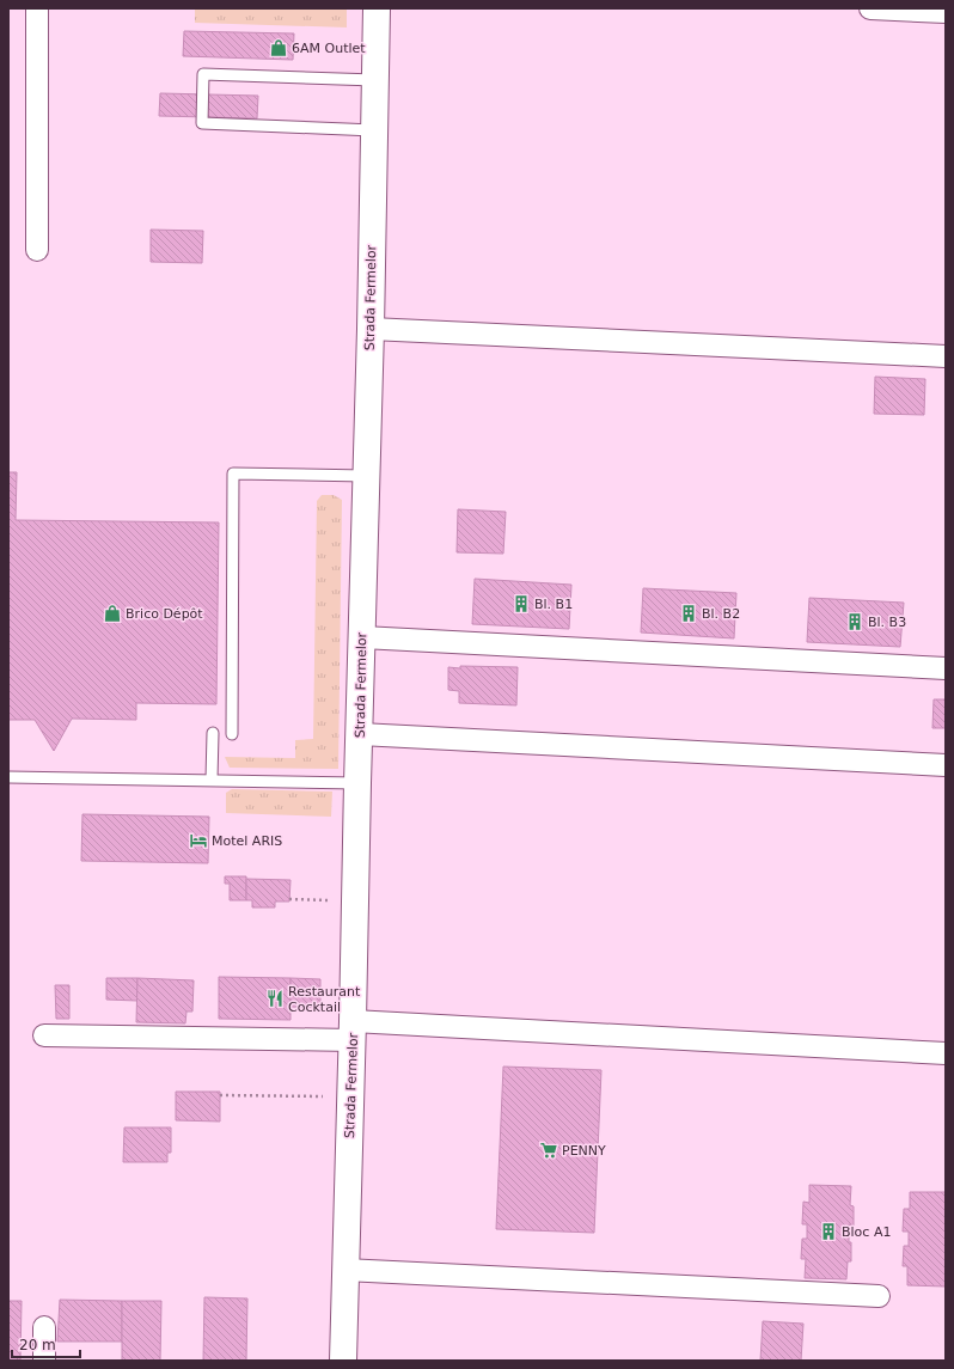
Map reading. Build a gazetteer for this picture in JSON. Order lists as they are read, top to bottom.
{
  "streets": {
    "street": ["Strada Fermelor"]
  },
  "places": {
    "shop": ["6AM Outlet", "Brico Dépôt"],
    "building": [
      "Bl. B1",
      "Bl. B2",
      "Bl. B3",
      "Bloc A1"
    ],
    "hotel": ["Motel ARIS"],
    "restaurant": ["Restaurant Cocktail"],
    "supermarket": ["PENNY"]
  },
  "scale_bar": "20 m"
}
